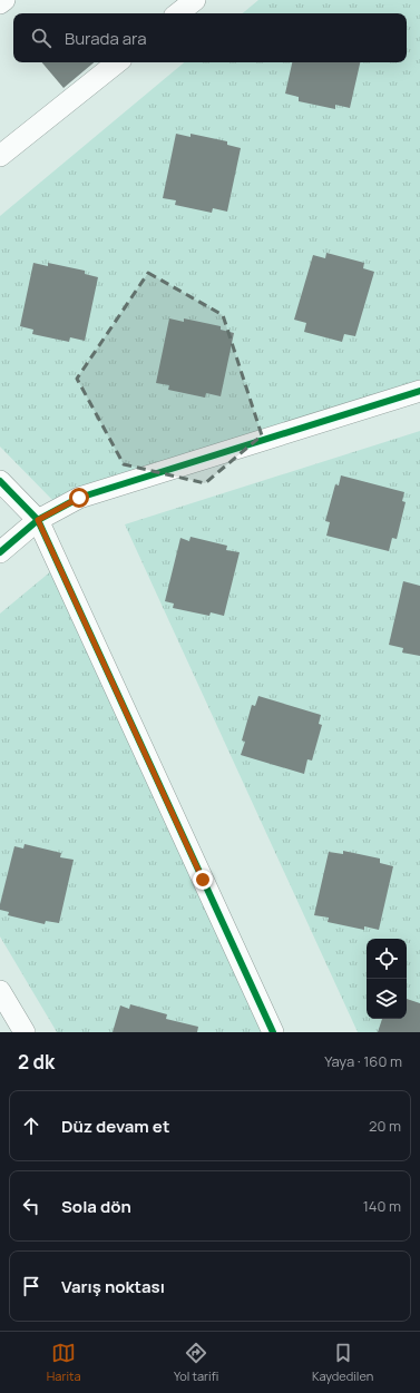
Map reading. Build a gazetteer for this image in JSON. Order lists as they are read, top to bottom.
{
  "page": {
    "search": "Burada ara",
    "heading": ["2 dk", "Yaya · 160 m"],
    "list": [
      ["Düz devam et", "20 m"],
      ["Sola dön", "140 m"],
      "Varış noktası"
    ],
    "nav": ["Harita", "Yol tarifi", "Kaydedilen"]
  }
}
